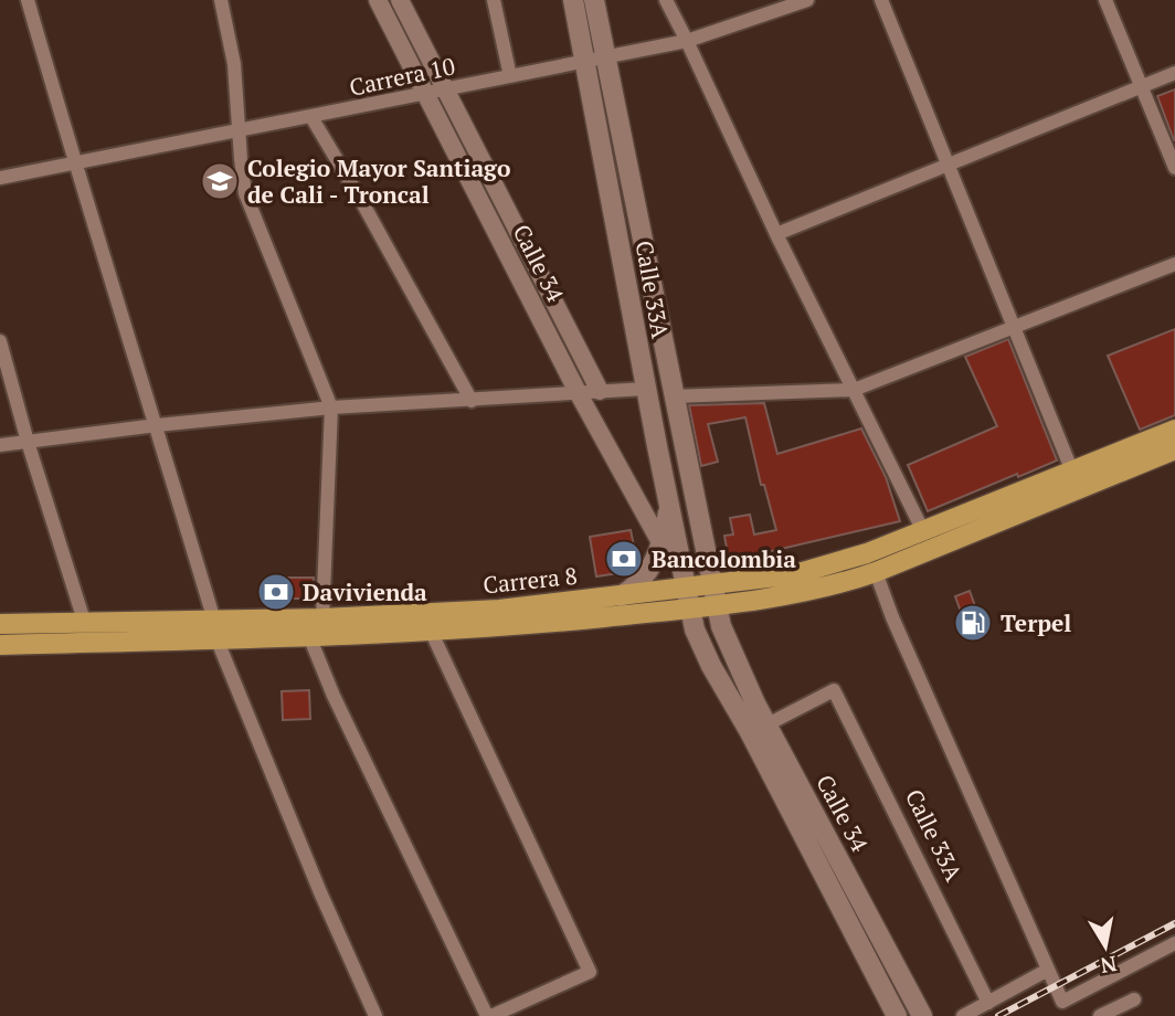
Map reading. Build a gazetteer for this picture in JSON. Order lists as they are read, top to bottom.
{
  "streets": {
    "main road": ["Calle 34", "Calle 33A", "Carrera 8"],
    "street": ["Carrera 10"]
  },
  "crossings": [
    ["Carrera 10", "Calle 34"],
    ["Carrera 10", "Calle 33A"],
    ["Calle 34", "Calle 33A"],
    ["Calle 34", "Carrera 8"],
    ["Calle 33A", "Carrera 8"]
  ],
  "places": {
    "school or university": ["Colegio Mayor Santiago de Cali - Troncal"],
    "bank": ["Bancolombia", "Davivienda"],
    "fuel station": ["Terpel"]
  },
  "north": "bottom"
}
